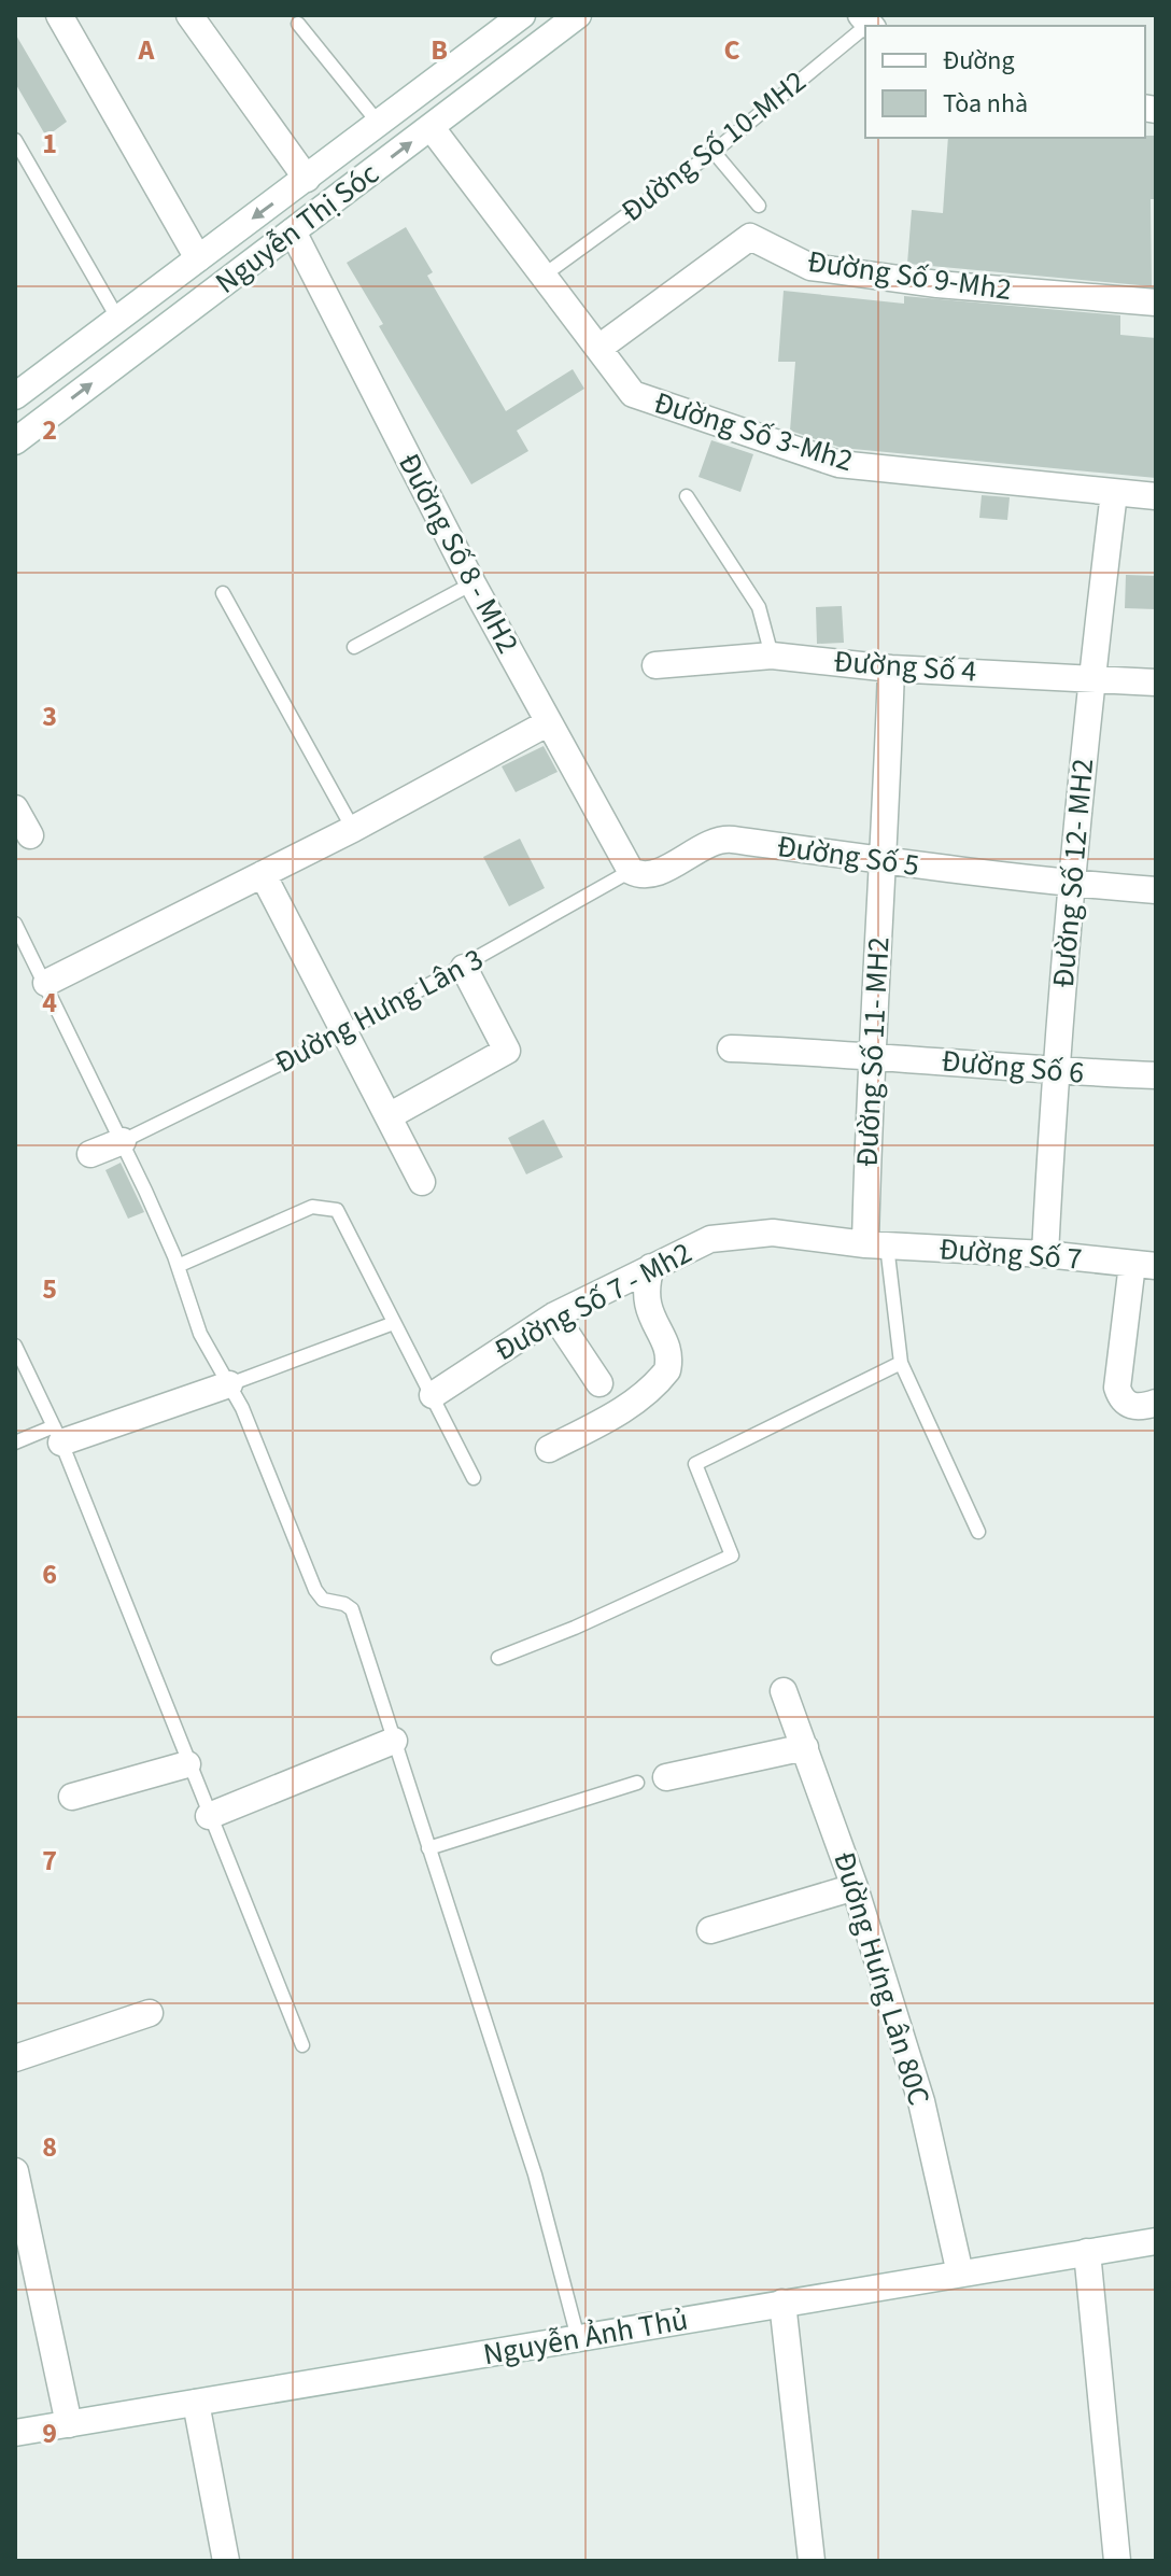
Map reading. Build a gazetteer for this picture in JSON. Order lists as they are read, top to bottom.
{
  "streets": {
    "street": [
      "Nguyễn Thị Sóc",
      "Đường Số 9-Mh2",
      "Đường Số 3-Mh2",
      "Đường Số 8 - MH2",
      "Đường Số 4",
      "Đường Số 5",
      "Đường Số 12- MH2",
      "Đường Số 11- MH2",
      "Đường Số 6",
      "Đường Số 7",
      "Đường Số 7 - Mh2",
      "Đường Hưng Lân 80C",
      "Nguyễn Ảnh Thủ"
    ],
    "lane": ["Đường Số 10-MH2", "Đường Hưng Lân 3"]
  },
  "crossings": [
    ["Đường Số 10-MH2", "Đường Số 3-Mh2"],
    ["Nguyễn Thị Sóc", "Đường Số 3-Mh2"],
    ["Nguyễn Thị Sóc", "Đường Số 8 - MH2"],
    ["Đường Số 9-Mh2", "Đường Số 3-Mh2"],
    ["Đường Số 3-Mh2", "Đường Số 12- MH2"],
    ["Đường Số 8 - MH2", "Đường Số 5"],
    ["Đường Số 8 - MH2", "Đường Hưng Lân 3"],
    ["Đường Số 4", "Đường Số 12- MH2"],
    ["Đường Số 5", "Đường Số 12- MH2"],
    ["Đường Số 5", "Đường Hưng Lân 3"],
    ["Đường Số 5", "Đường Số 11- MH2"],
    ["Đường Số 12- MH2", "Đường Số 6"],
    ["Đường Số 12- MH2", "Đường Số 7"],
    ["Đường Số 11- MH2", "Đường Số 6"],
    ["Đường Số 11- MH2", "Đường Số 7"],
    ["Đường Số 11- MH2", "Đường Số 7 - Mh2"],
    ["Đường Số 7", "Đường Số 7 - Mh2"],
    ["Đường Hưng Lân 80C", "Nguyễn Ảnh Thủ"]
  ],
  "legend": ["Đường", "Tòa nhà"],
  "grid": {
    "columns": ["A", "B", "C"],
    "rows": [
      "1",
      "2",
      "3",
      "4",
      "5",
      "6",
      "7",
      "8",
      "9"
    ]
  }
}
